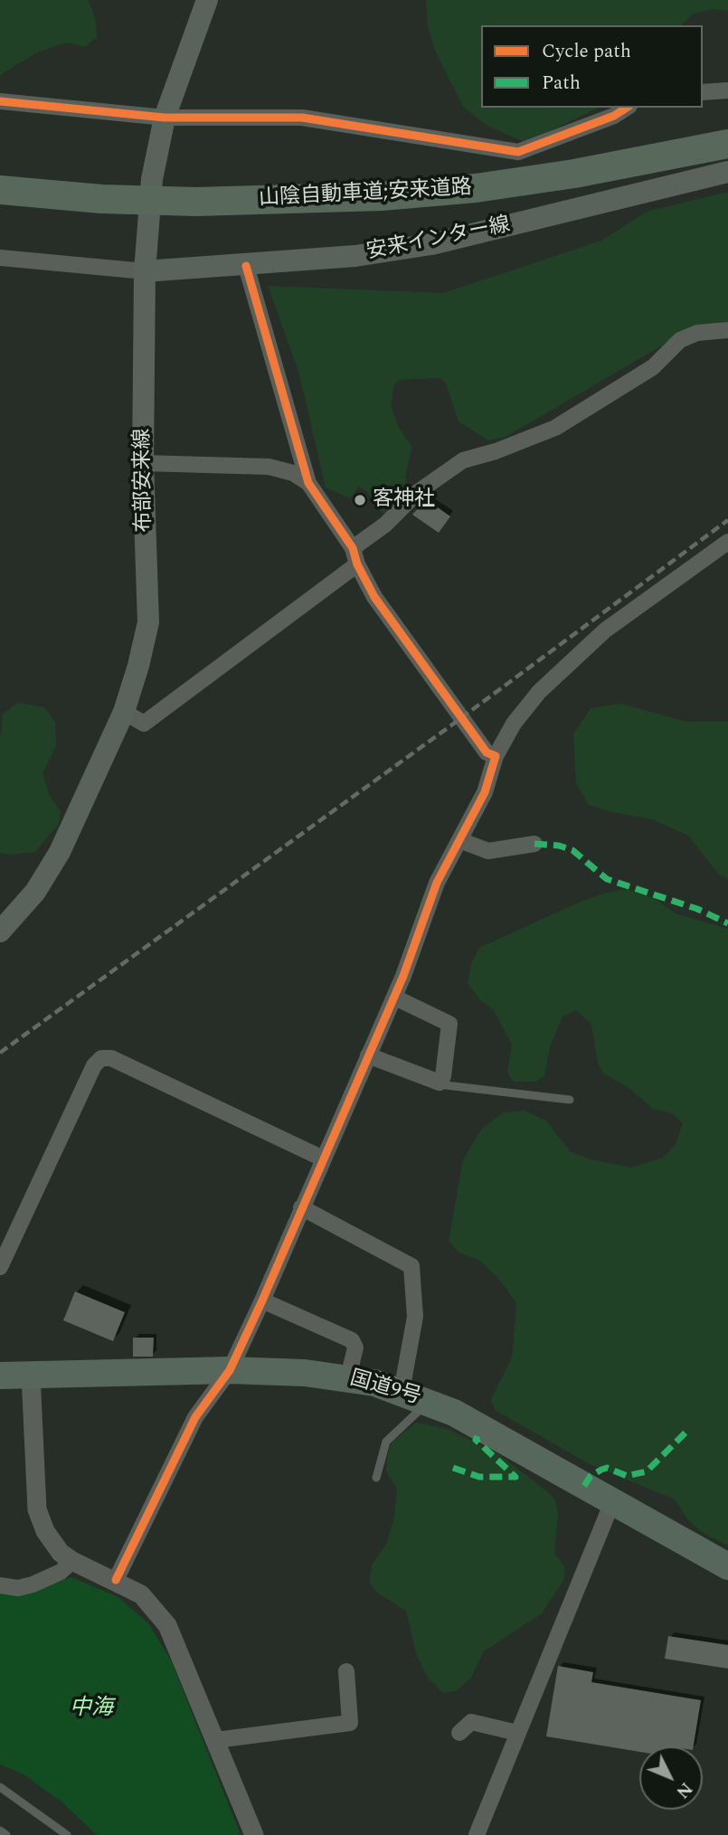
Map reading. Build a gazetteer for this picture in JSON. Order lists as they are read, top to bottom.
{
  "streets": {
    "highway": ["山陰自動車道;安来道路", "国道9号"],
    "main road": ["安来インター線", "布部安来線"]
  },
  "crossings": [
    ["安来インター線", "布部安来線"]
  ],
  "water": ["中海"],
  "places": ["客神社"],
  "legend": ["Cycle path", "Path"],
  "north": "bottom right"
}
